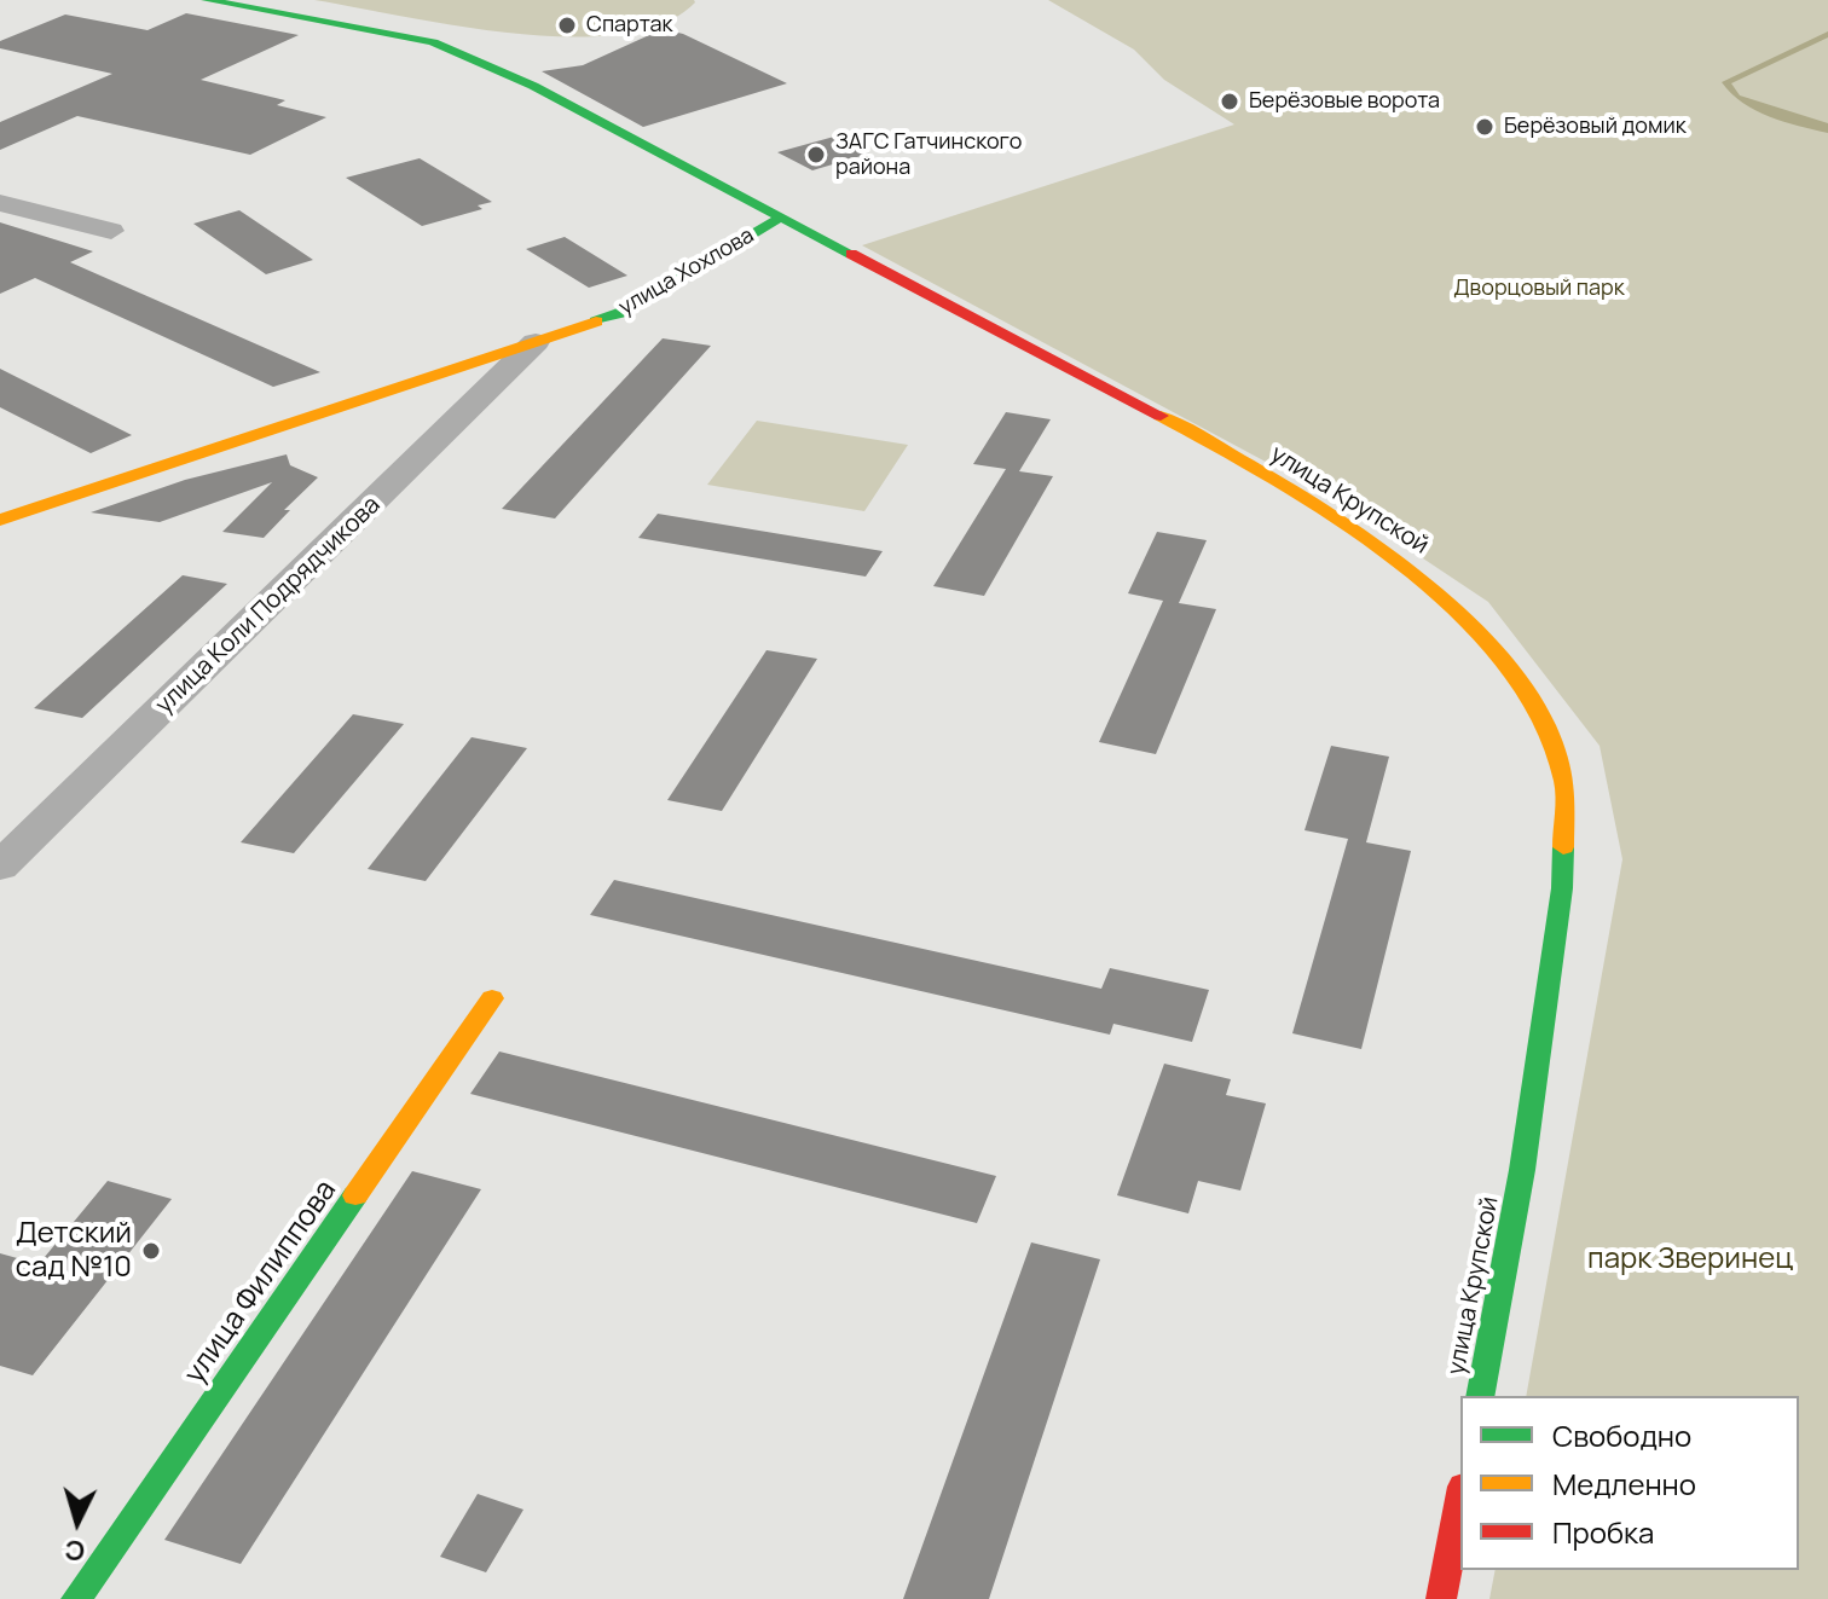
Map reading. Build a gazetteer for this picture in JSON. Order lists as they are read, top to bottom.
{
  "streets": {
    "street": [
      "улица Хохлова",
      "улица Крупской",
      "улица Коли Подрядчикова",
      "улица Филиппова"
    ]
  },
  "crossings": [
    ["улица Хохлова", "улица Крупской"],
    ["улица Хохлова", "улица Коли Подрядчикова"]
  ],
  "parks": ["Дворцовый парк", "парк Зверинец"],
  "places": [
    "Спартак",
    "Берёзовые ворота",
    "Берёзовый домик",
    "ЗАГС Гатчинского района",
    "Детский сад №10"
  ],
  "legend": ["Свободно", "Медленно", "Пробка"],
  "north": "bottom"
}
